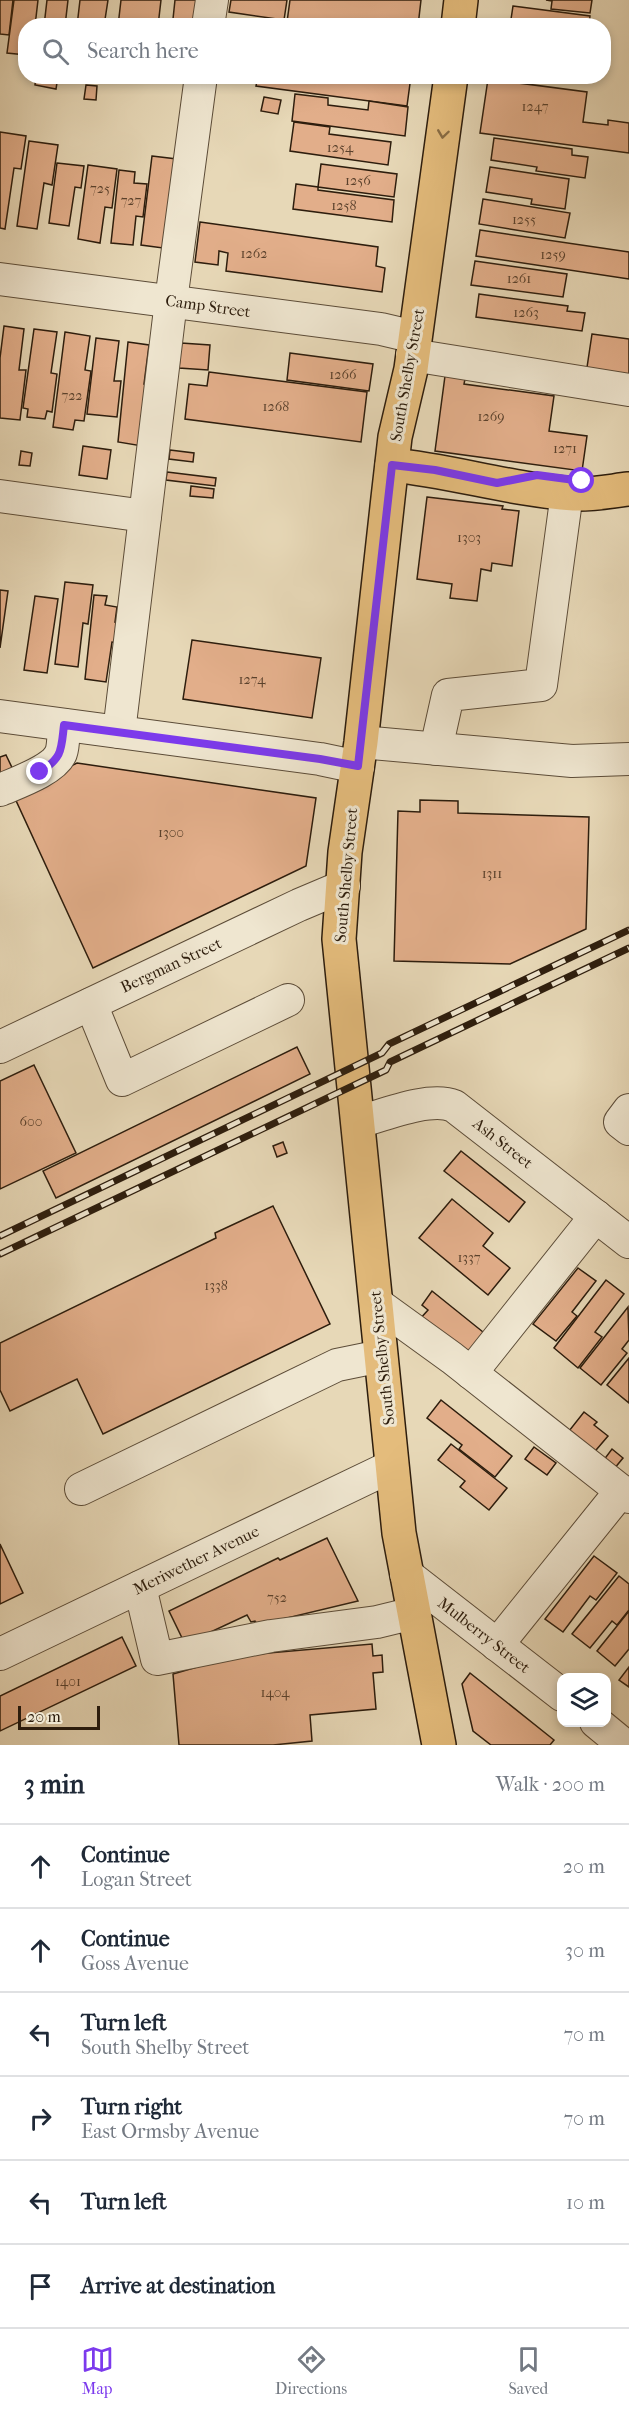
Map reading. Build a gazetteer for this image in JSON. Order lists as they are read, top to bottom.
{
  "streets": {
    "main road": ["South Shelby Street"],
    "street": [
      "Camp Street",
      "Bergman Street",
      "Ash Street",
      "Meriwether Avenue",
      "Mulberry Street"
    ]
  },
  "crossings": [
    ["Camp Street", "South Shelby Street"],
    ["South Shelby Street", "Bergman Street"],
    ["South Shelby Street", "Ash Street"],
    ["South Shelby Street", "Meriwether Avenue"],
    ["South Shelby Street", "Mulberry Street"]
  ],
  "house_numbers": [
    "1247",
    "1254",
    "1256",
    "725",
    "727",
    "1258",
    "1255",
    "1262",
    "1259",
    "1261",
    "1263",
    "1266",
    "722",
    "1268",
    "1269",
    "1271",
    "1303",
    "1274",
    "1300",
    "1311",
    "600",
    "1337",
    "1338",
    "752",
    "1401",
    "1404"
  ],
  "scale_bar": "20 m",
  "page": {
    "search": "Search here",
    "scale": "20 m",
    "heading": ["3 min", "Walk · 200 m"],
    "list": [
      ["Continue", "Logan Street", "20 m"],
      ["Continue", "Goss Avenue", "30 m"],
      ["Turn left", "South Shelby Street", "70 m"],
      ["Turn right", "East Ormsby Avenue", "70 m"],
      ["Turn left", "10 m"],
      "Arrive at destination"
    ],
    "nav": ["Map", "Directions", "Saved"]
  }
}
